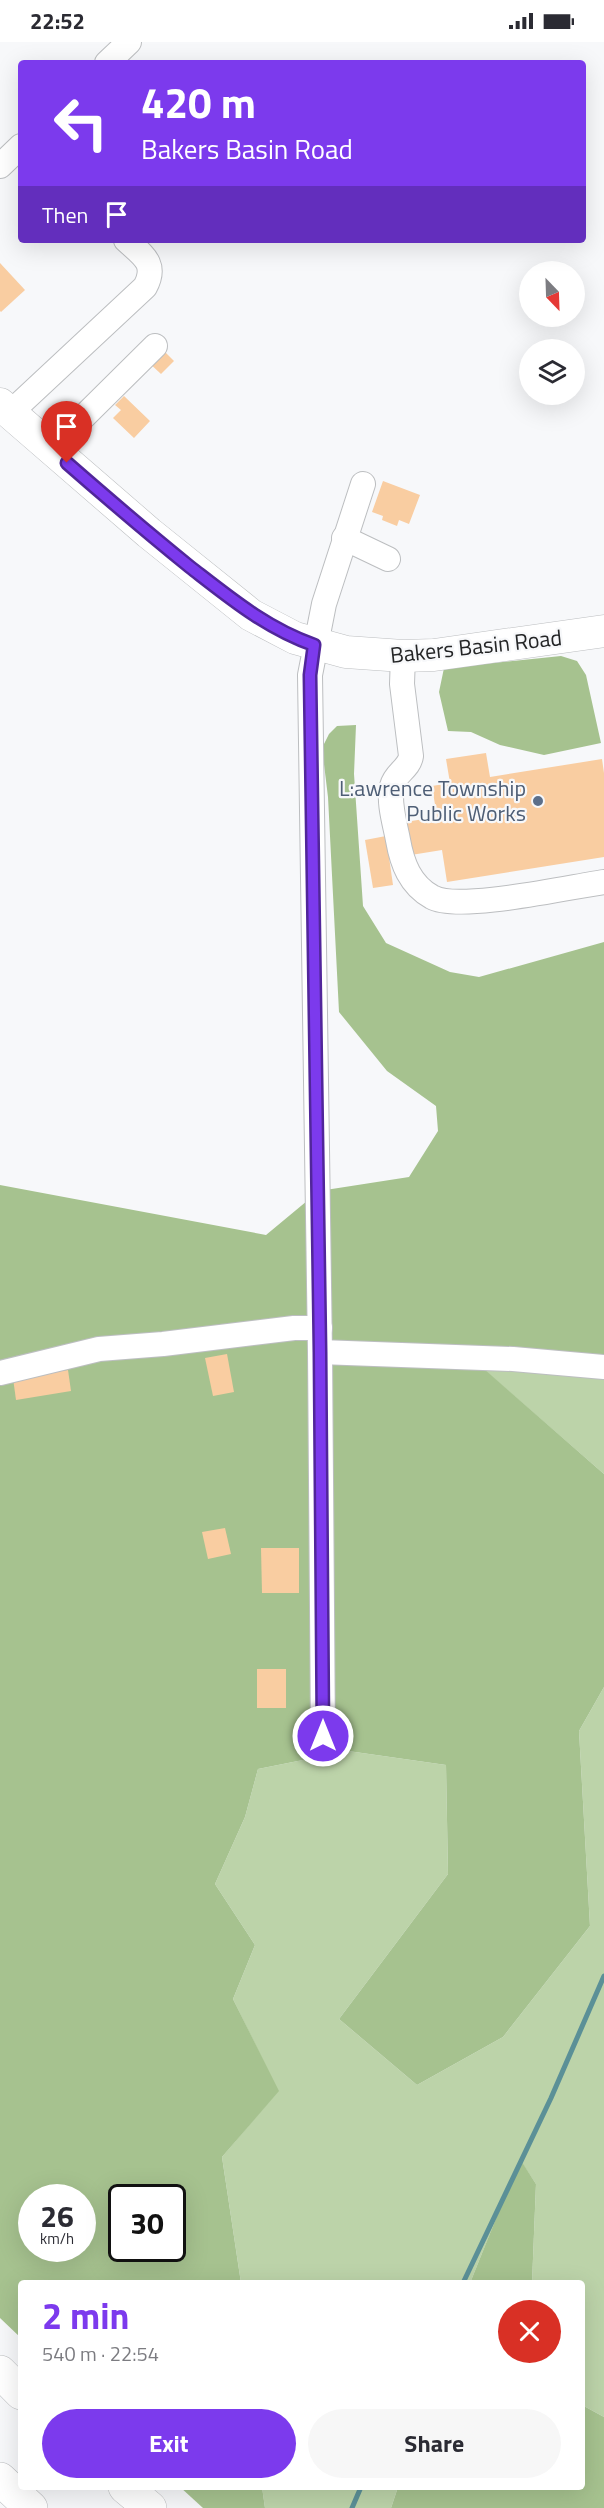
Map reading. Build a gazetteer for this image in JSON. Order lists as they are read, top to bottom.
{
  "streets": {
    "main road": ["Bakers Basin Road"]
  },
  "places": ["L:awrence Township Public Works"],
  "north": "bottom right",
  "page": {
    "status": "22:52",
    "turn": ["420 m", "Bakers Basin Road"],
    "then": "Then",
    "speed": "26 km/h",
    "limit": "30",
    "heading": ["2 min", "540 m · 22:54"],
    "buttons": ["Exit", "Share"]
  }
}
